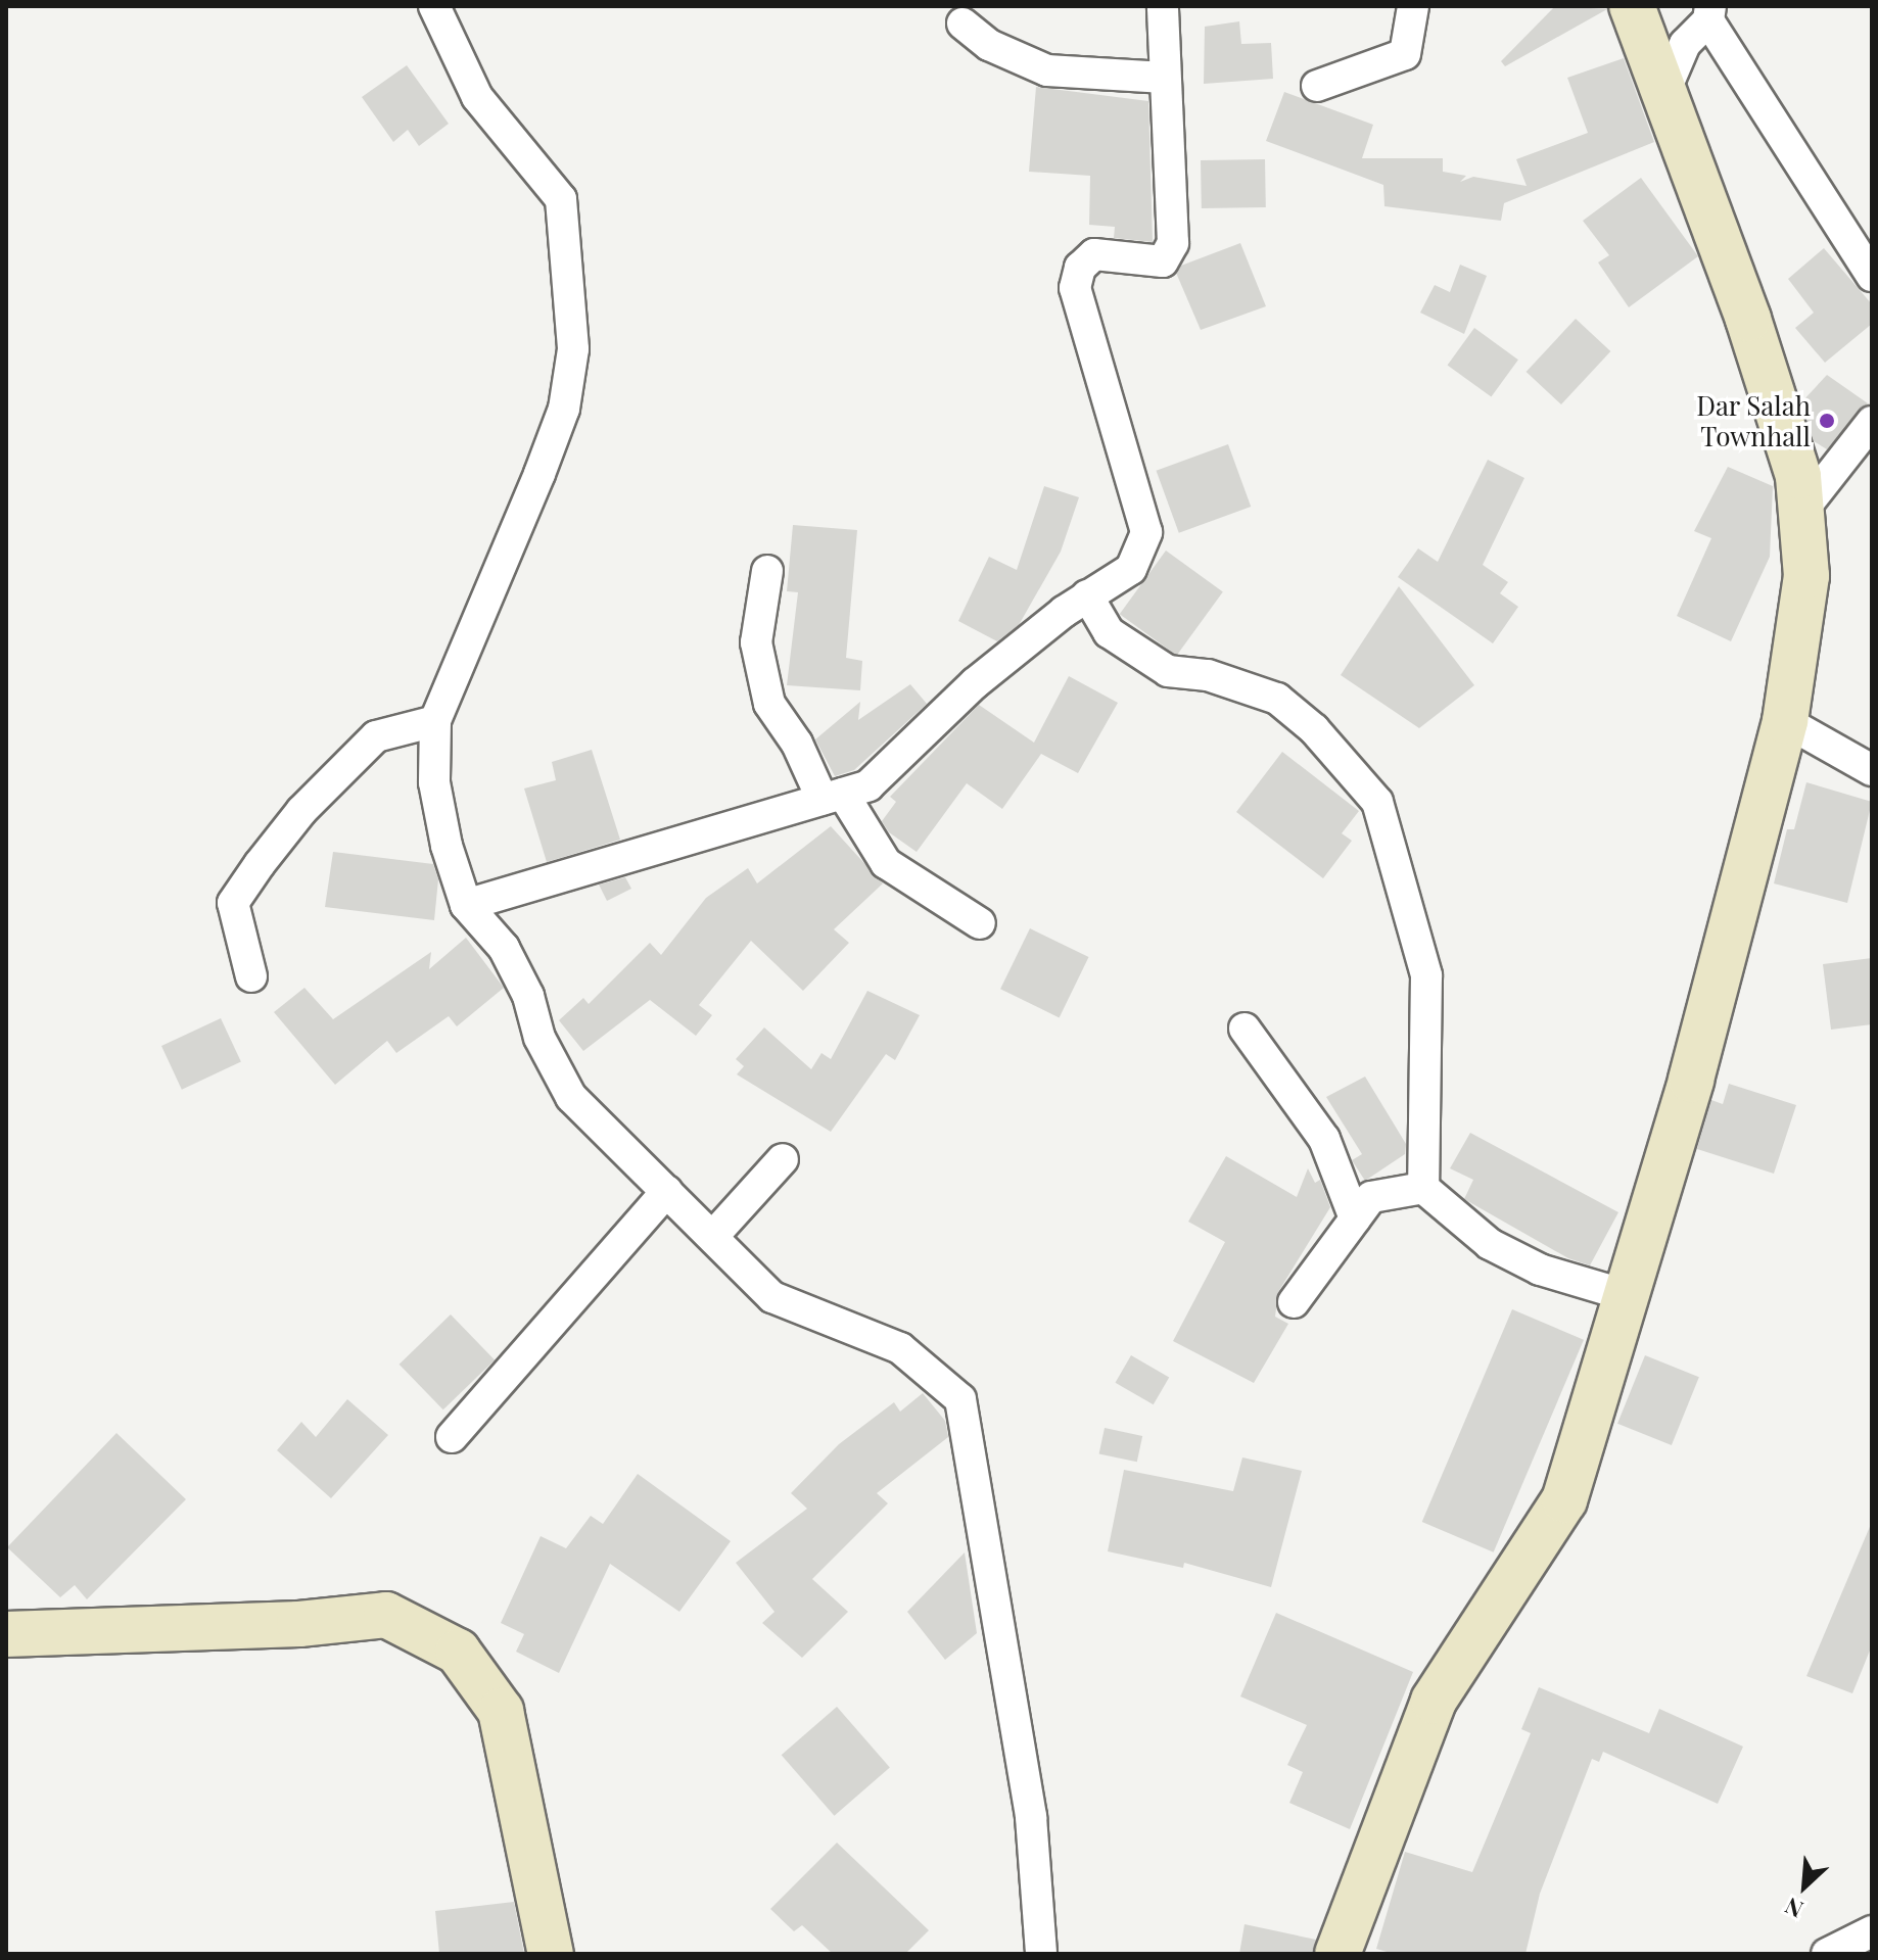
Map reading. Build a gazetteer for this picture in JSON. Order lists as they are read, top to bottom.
{
  "places": ["Dar Salah Townhall"],
  "north": "bottom left"
}
